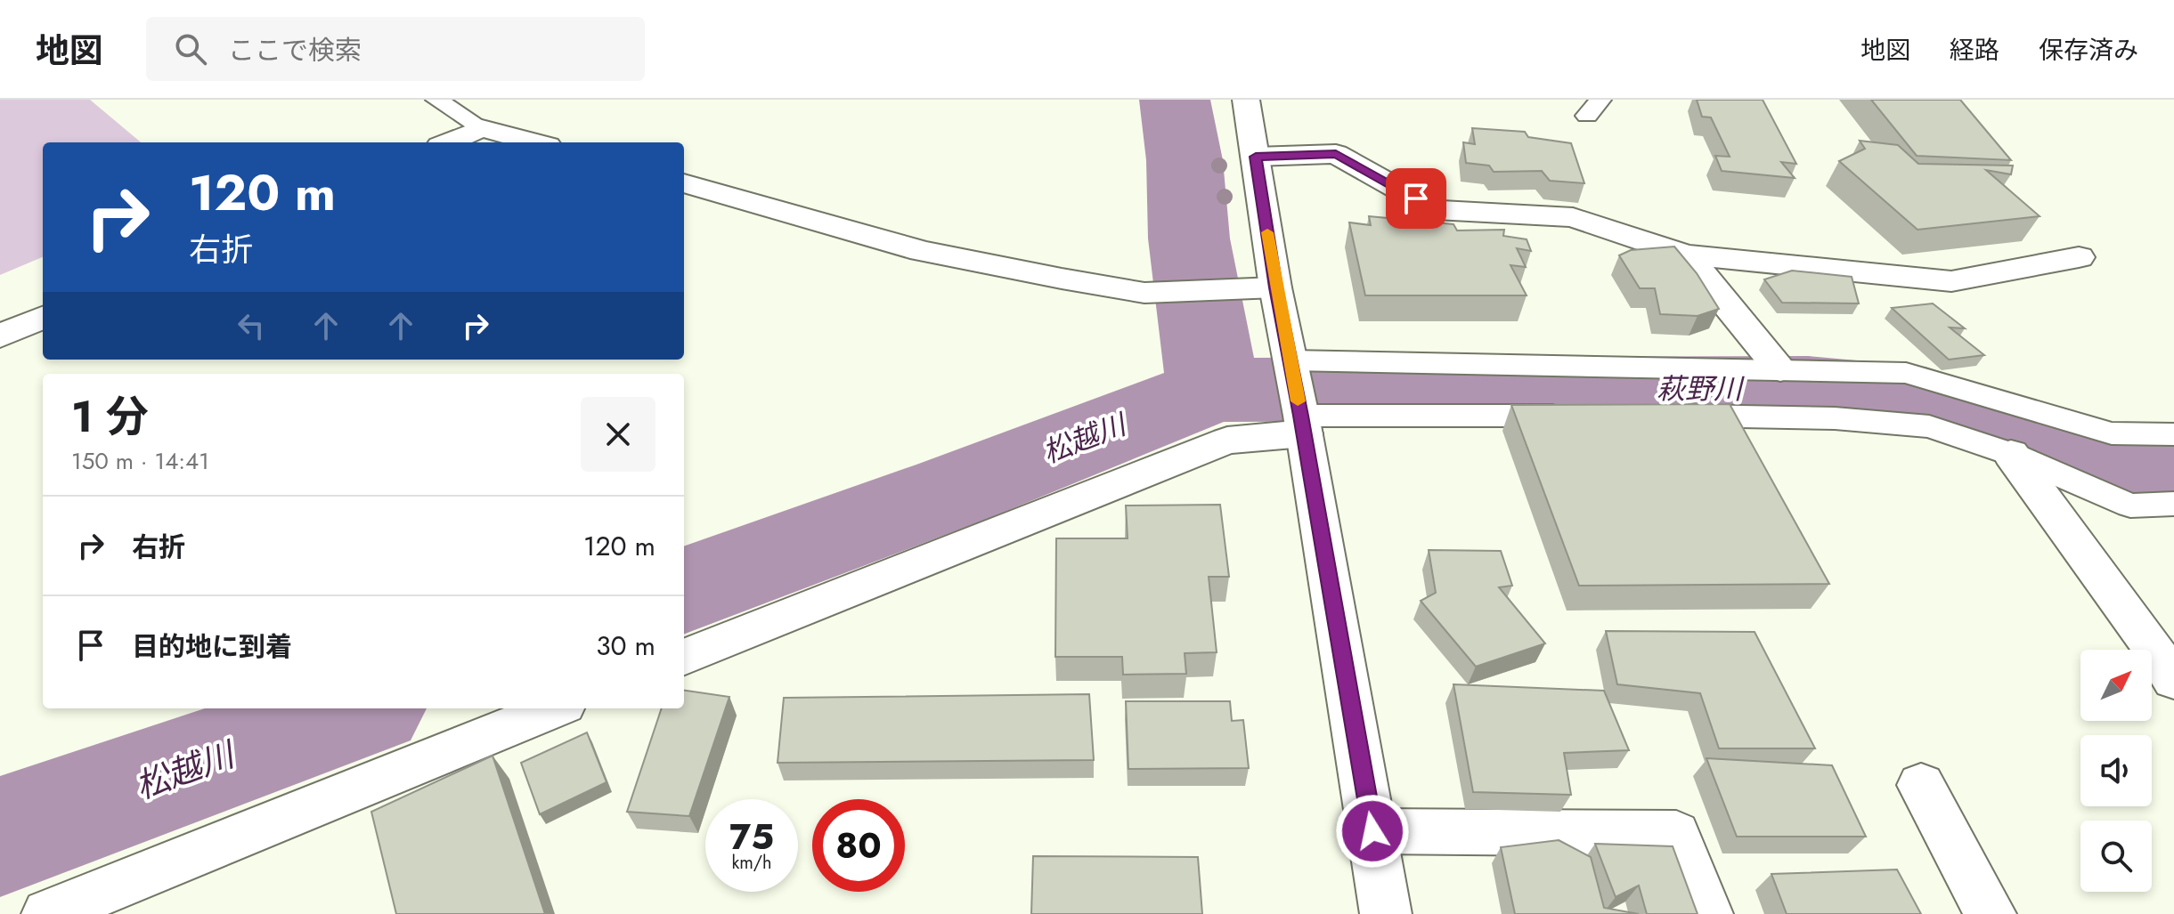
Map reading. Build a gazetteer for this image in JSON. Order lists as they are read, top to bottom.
{
  "water": ["萩野川", "松越川"],
  "north": "top right",
  "page": {
    "header": "地図",
    "search": "ここで検索",
    "nav": ["地図", "経路", "保存済み"],
    "turn": ["120 m", "右折"],
    "heading": ["1 分", "150 m · 14:41"],
    "list": [
      {
        "name": "右折",
        "value": "120 m"
      },
      {
        "name": "目的地に到着",
        "value": "30 m"
      }
    ],
    "speed": "75 km/h",
    "limit": "80"
  }
}
